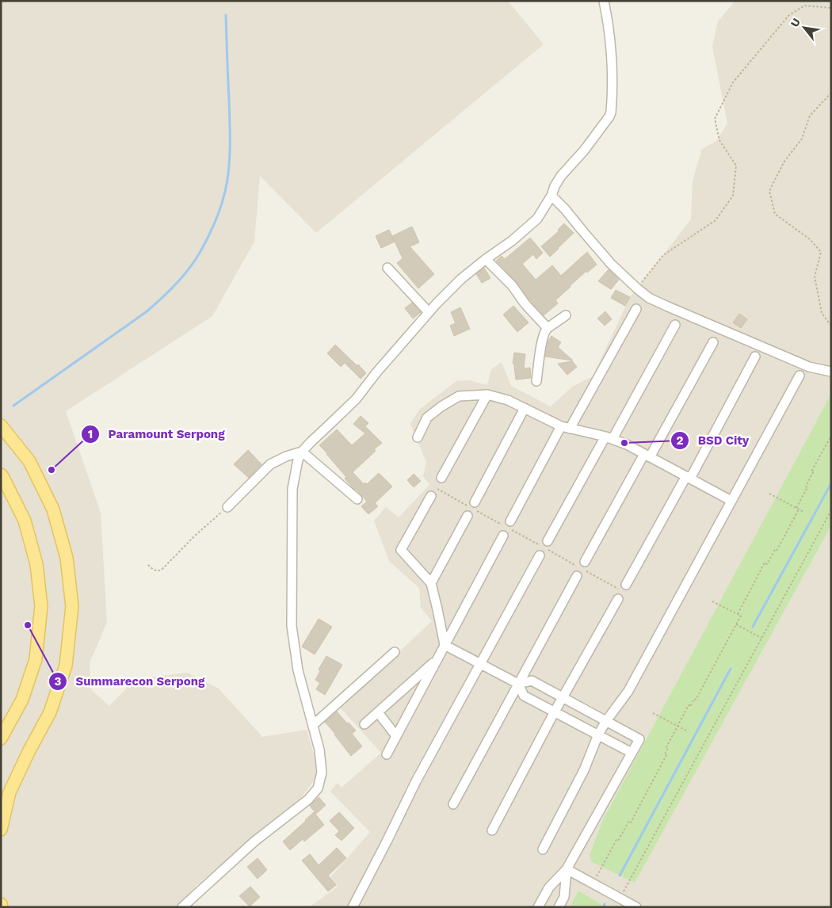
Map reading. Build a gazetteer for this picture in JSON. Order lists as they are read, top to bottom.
{
  "places": ["BSD City", "Paramount Serpong", "Summarecon Serpong"],
  "north": "top left"
}
